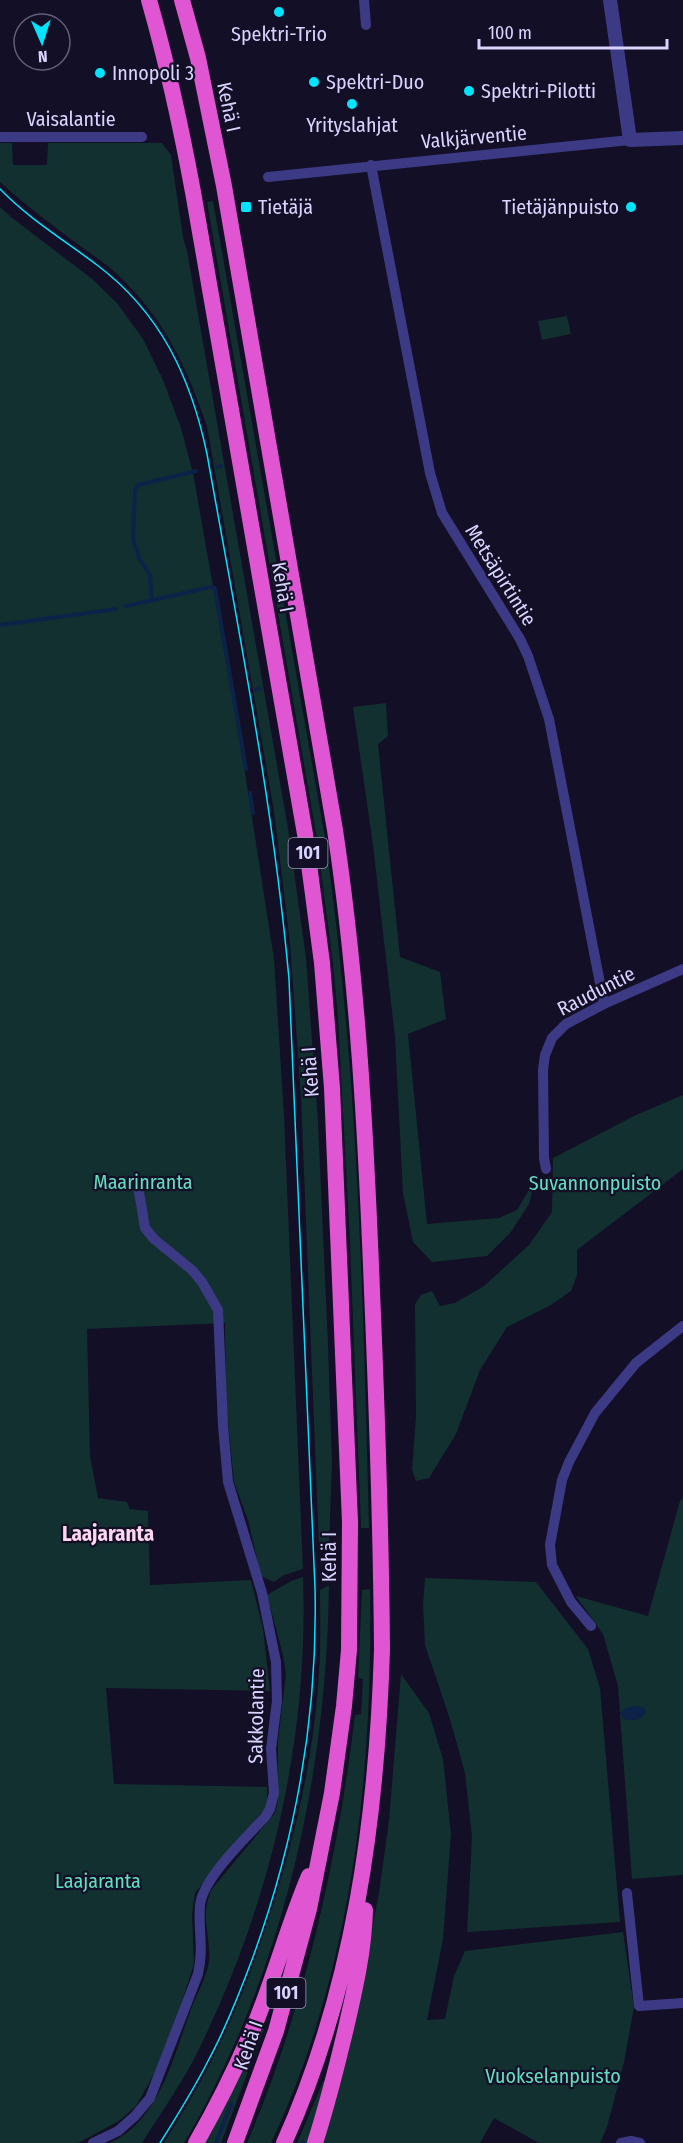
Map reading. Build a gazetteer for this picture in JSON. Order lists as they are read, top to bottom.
{
  "streets": {
    "highway": ["Kehä I", "101"],
    "street": [
      "Vaisalantie",
      "Valkjärventie",
      "Metsäpirtintie",
      "Rauduntie",
      "Sakkolantie"
    ]
  },
  "crossings": [
    ["Valkjärventie", "Metsäpirtintie"],
    ["Metsäpirtintie", "Rauduntie"]
  ],
  "districts": ["Laajaranta"],
  "parks": [
    "Maarinranta",
    "Suvannonpuisto",
    "Laajaranta",
    "Vuokselanpuisto"
  ],
  "places": {
    "other": [
      "Spektri-Trio",
      "Innopoli 3",
      "Spektri-Duo",
      "Spektri-Pilotti",
      "Yrityslahjat",
      "Tietäjänpuisto"
    ],
    "transit": ["Tietäjä"]
  },
  "scale_bar": "100 m",
  "north": "bottom"
}
